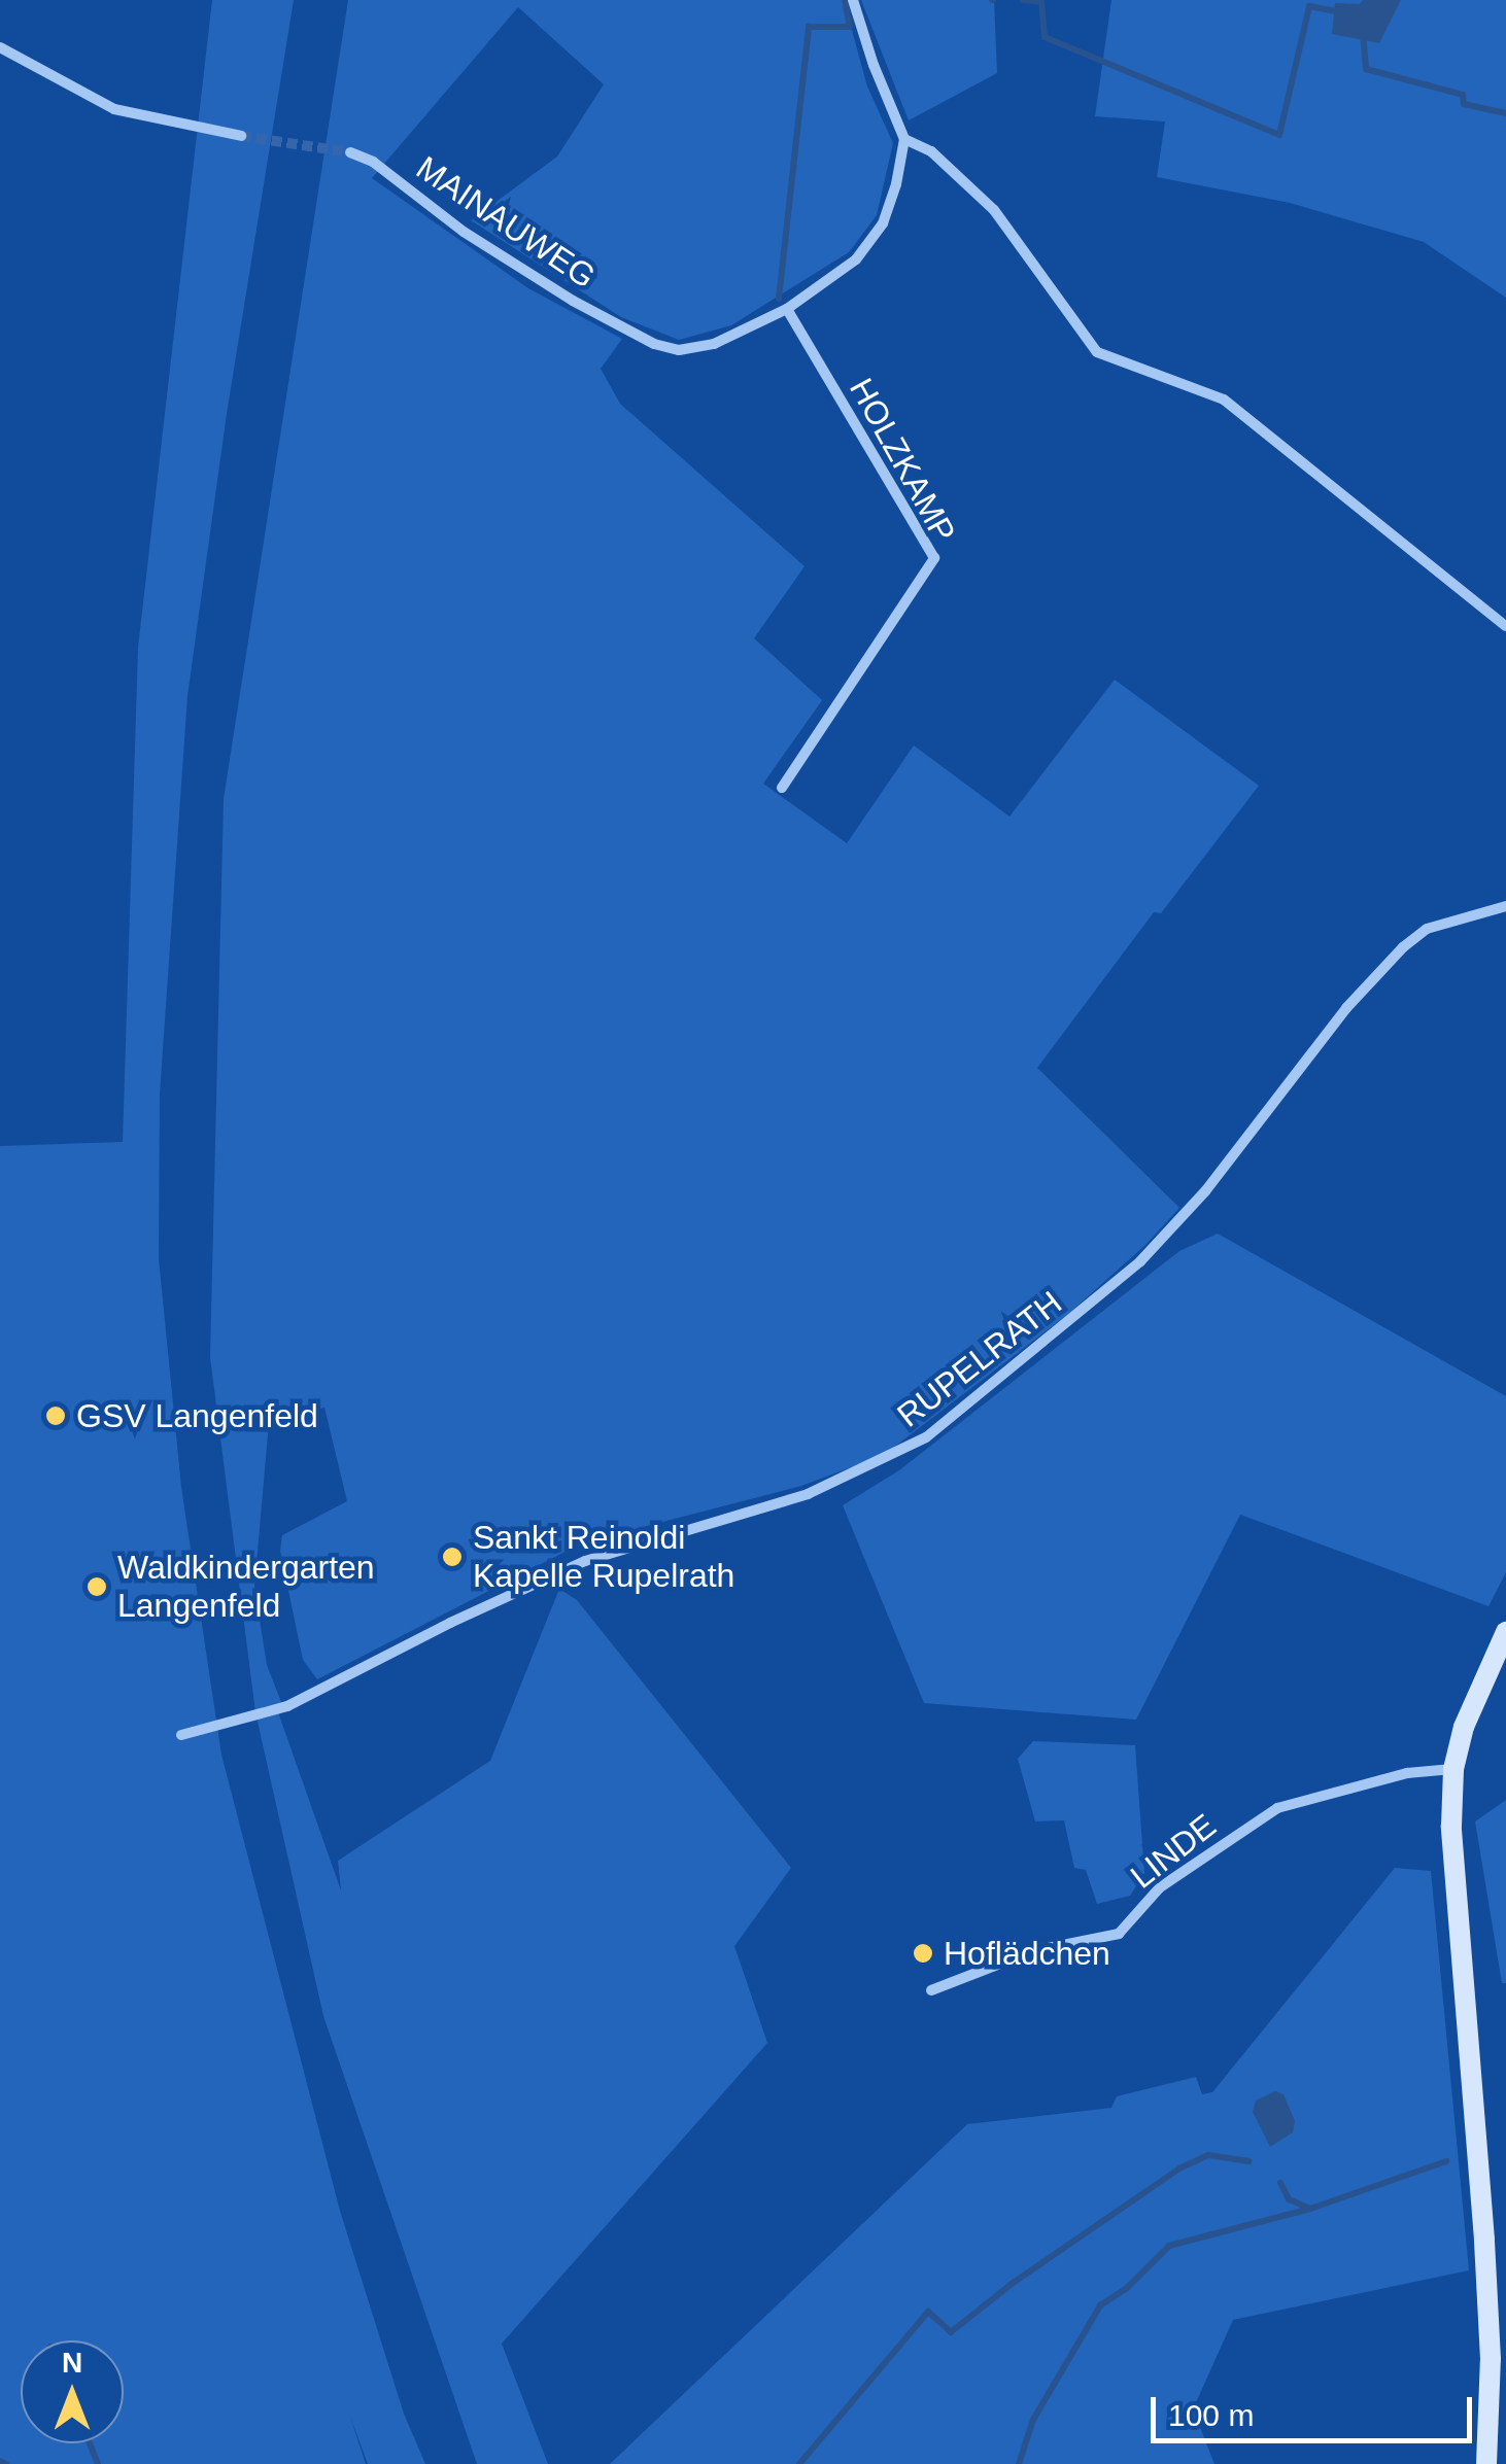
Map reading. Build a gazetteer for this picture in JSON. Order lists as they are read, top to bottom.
{
  "streets": {
    "street": [
      "MAINAUWEG",
      "HOLZKAMP",
      "RUPELRATH",
      "LINDE"
    ]
  },
  "crossings": [
    ["MAINAUWEG", "HOLZKAMP"]
  ],
  "places": [
    "GSV Langenfeld",
    "Sankt Reinoldi Kapelle Rupelrath",
    "Waldkindergarten Langenfeld",
    "Hoflädchen"
  ],
  "scale_bar": "100 m",
  "north": "top"
}
